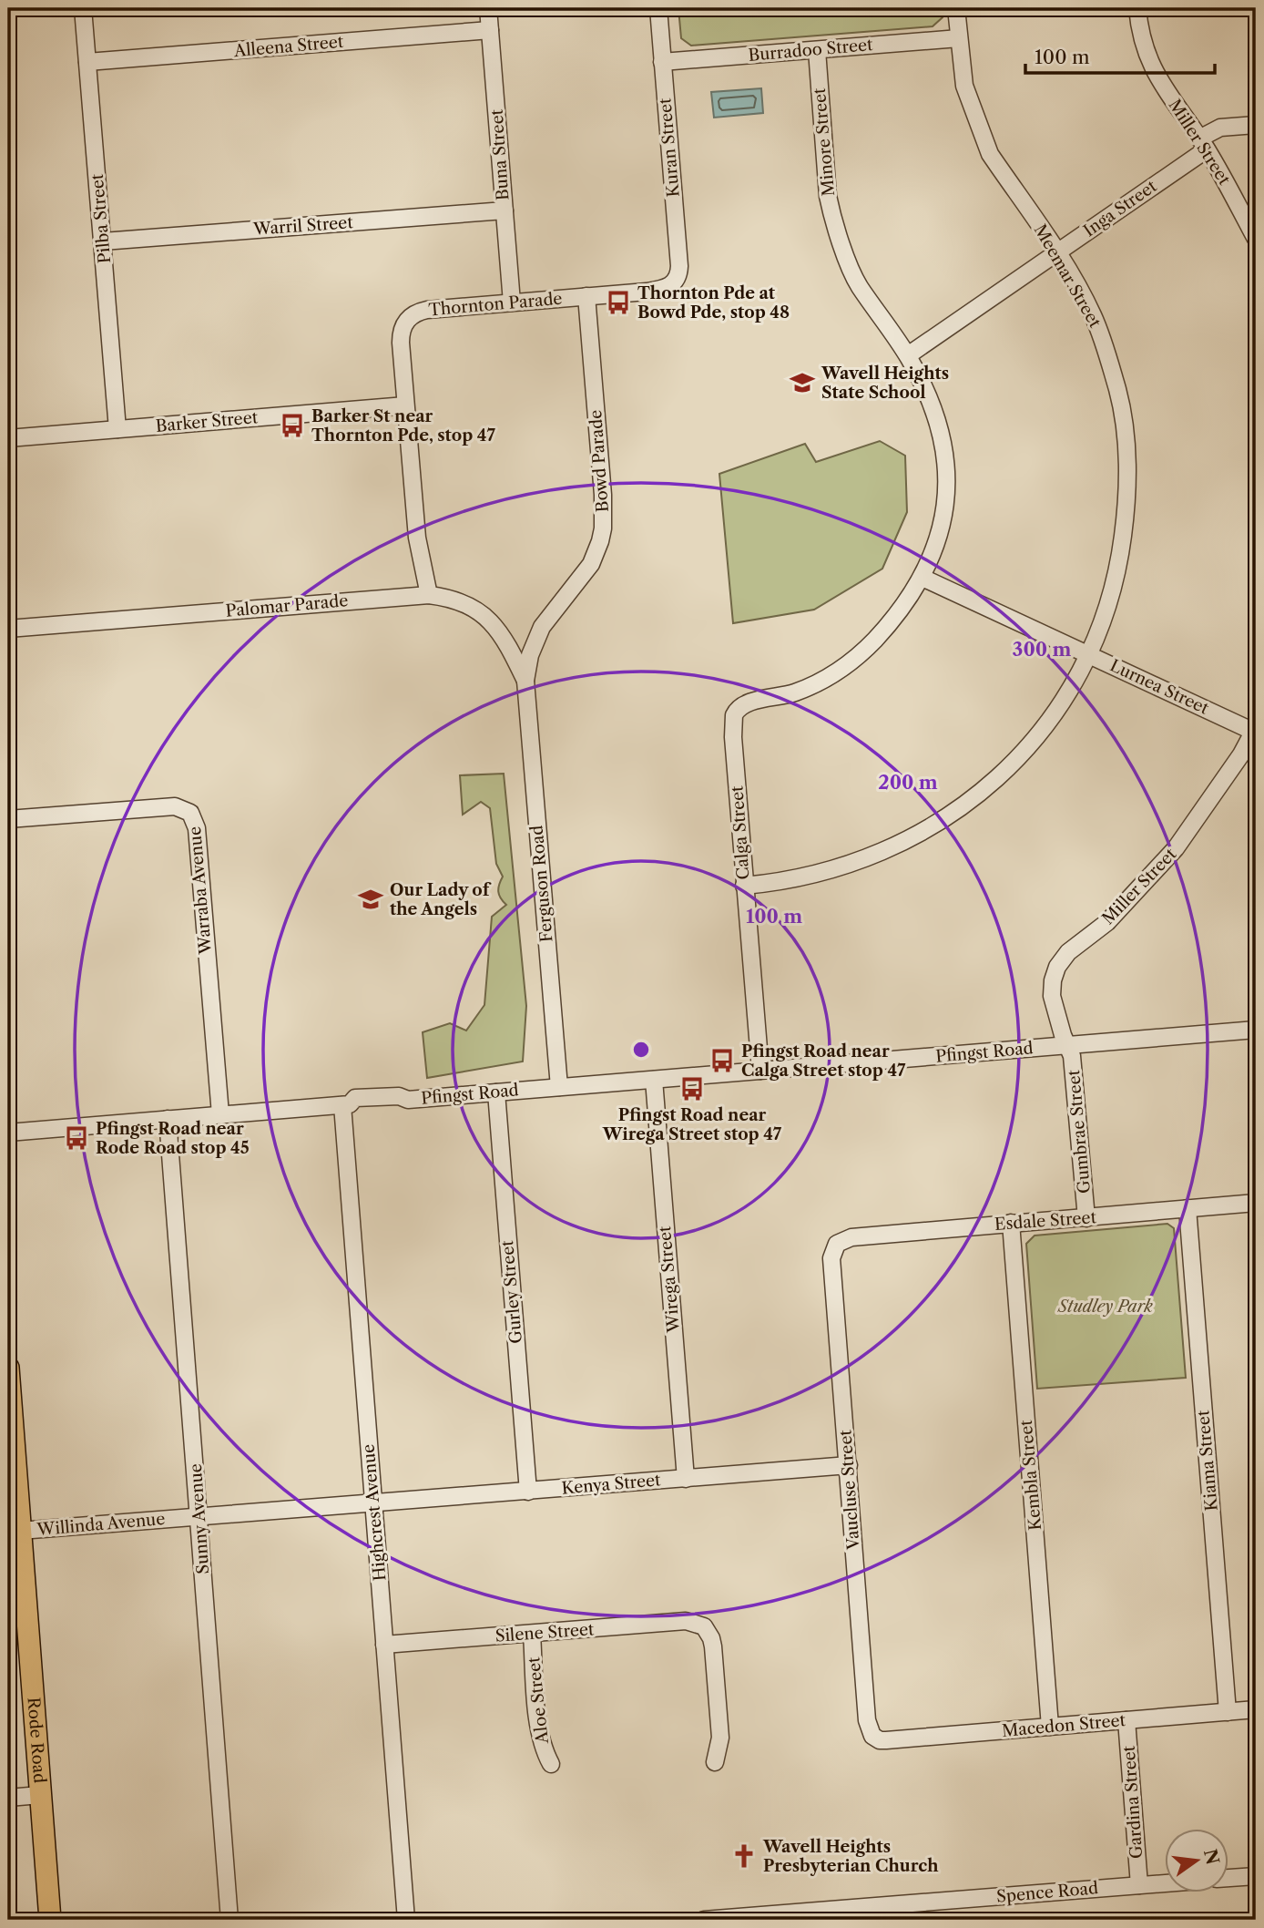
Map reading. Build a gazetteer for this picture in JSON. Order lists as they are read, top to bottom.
{
  "streets": {
    "main road": ["Rode Road"],
    "street": [
      "Alleena Street",
      "Burradoo Street",
      "Minore Street",
      "Miller Street",
      "Kuran Street",
      "Buna Street",
      "Inga Street",
      "Pilba Street",
      "Warril Street",
      "Meemar Street",
      "Thornton Parade",
      "Barker Street",
      "Bowd Parade",
      "Palomar Parade",
      "Lurnea Street",
      "Calga Street",
      "Ferguson Road",
      "Warraba Avenue",
      "Pfingst Road",
      "Gumbrae Street",
      "Esdale Street",
      "Wirega Street",
      "Gurley Street",
      "Kiama Street",
      "Kembla Street",
      "Kenya Street",
      "Vaucluse Street",
      "Highcrest Avenue",
      "Sunny Avenue",
      "Willinda Avenue",
      "Silene Street",
      "Aloe Street",
      "Macedon Street",
      "Gardina Street",
      "Spence Road"
    ]
  },
  "crossings": [
    ["Alleena Street", "Buna Street"],
    ["Alleena Street", "Pilba Street"],
    ["Burradoo Street", "Minore Street"],
    ["Burradoo Street", "Kuran Street"],
    ["Burradoo Street", "Meemar Street"],
    ["Minore Street", "Inga Street"],
    ["Minore Street", "Lurnea Street"],
    ["Minore Street", "Calga Street"],
    ["Miller Street", "Inga Street"],
    ["Miller Street", "Lurnea Street"],
    ["Miller Street", "Pfingst Road"],
    ["Miller Street", "Gumbrae Street"],
    ["Kuran Street", "Thornton Parade"],
    ["Buna Street", "Warril Street"],
    ["Buna Street", "Thornton Parade"],
    ["Inga Street", "Meemar Street"],
    ["Pilba Street", "Warril Street"],
    ["Pilba Street", "Barker Street"],
    ["Meemar Street", "Lurnea Street"],
    ["Meemar Street", "Calga Street"],
    ["Thornton Parade", "Barker Street"],
    ["Thornton Parade", "Bowd Parade"],
    ["Thornton Parade", "Palomar Parade"],
    ["Bowd Parade", "Palomar Parade"],
    ["Bowd Parade", "Ferguson Road"],
    ["Palomar Parade", "Ferguson Road"],
    ["Calga Street", "Pfingst Road"],
    ["Ferguson Road", "Pfingst Road"],
    ["Warraba Avenue", "Pfingst Road"],
    ["Pfingst Road", "Gumbrae Street"],
    ["Pfingst Road", "Wirega Street"],
    ["Pfingst Road", "Gurley Street"],
    ["Pfingst Road", "Highcrest Avenue"],
    ["Pfingst Road", "Sunny Avenue"],
    ["Gumbrae Street", "Esdale Street"],
    ["Esdale Street", "Kiama Street"],
    ["Esdale Street", "Kembla Street"],
    ["Esdale Street", "Vaucluse Street"],
    ["Wirega Street", "Kenya Street"],
    ["Gurley Street", "Kenya Street"],
    ["Kiama Street", "Macedon Street"],
    ["Kembla Street", "Macedon Street"],
    ["Kenya Street", "Vaucluse Street"],
    ["Kenya Street", "Highcrest Avenue"],
    ["Kenya Street", "Willinda Avenue"],
    ["Vaucluse Street", "Macedon Street"],
    ["Highcrest Avenue", "Willinda Avenue"],
    ["Highcrest Avenue", "Silene Street"],
    ["Sunny Avenue", "Willinda Avenue"],
    ["Willinda Avenue", "Rode Road"],
    ["Silene Street", "Aloe Street"],
    ["Macedon Street", "Gardina Street"],
    ["Gardina Street", "Spence Road"]
  ],
  "parks": ["Studley Park"],
  "places": {
    "bus stop": [
      "Thornton Pde at Bowd Pde, stop 48",
      "Barker St near Thornton Pde, stop 47",
      "Pfingst Road near Calga Street stop 47",
      "Pfingst Road near Wirega Street stop 47",
      "Pfingst Road near Rode Road stop 45"
    ],
    "school or university": ["Wavell Heights State School", "Our Lady of the Angels"],
    "church": ["Wavell Heights Presbyterian Church"]
  },
  "scale_bar": "100 m",
  "north": "right",
  "rings": ["300 m", "200 m", "100 m"]
}
